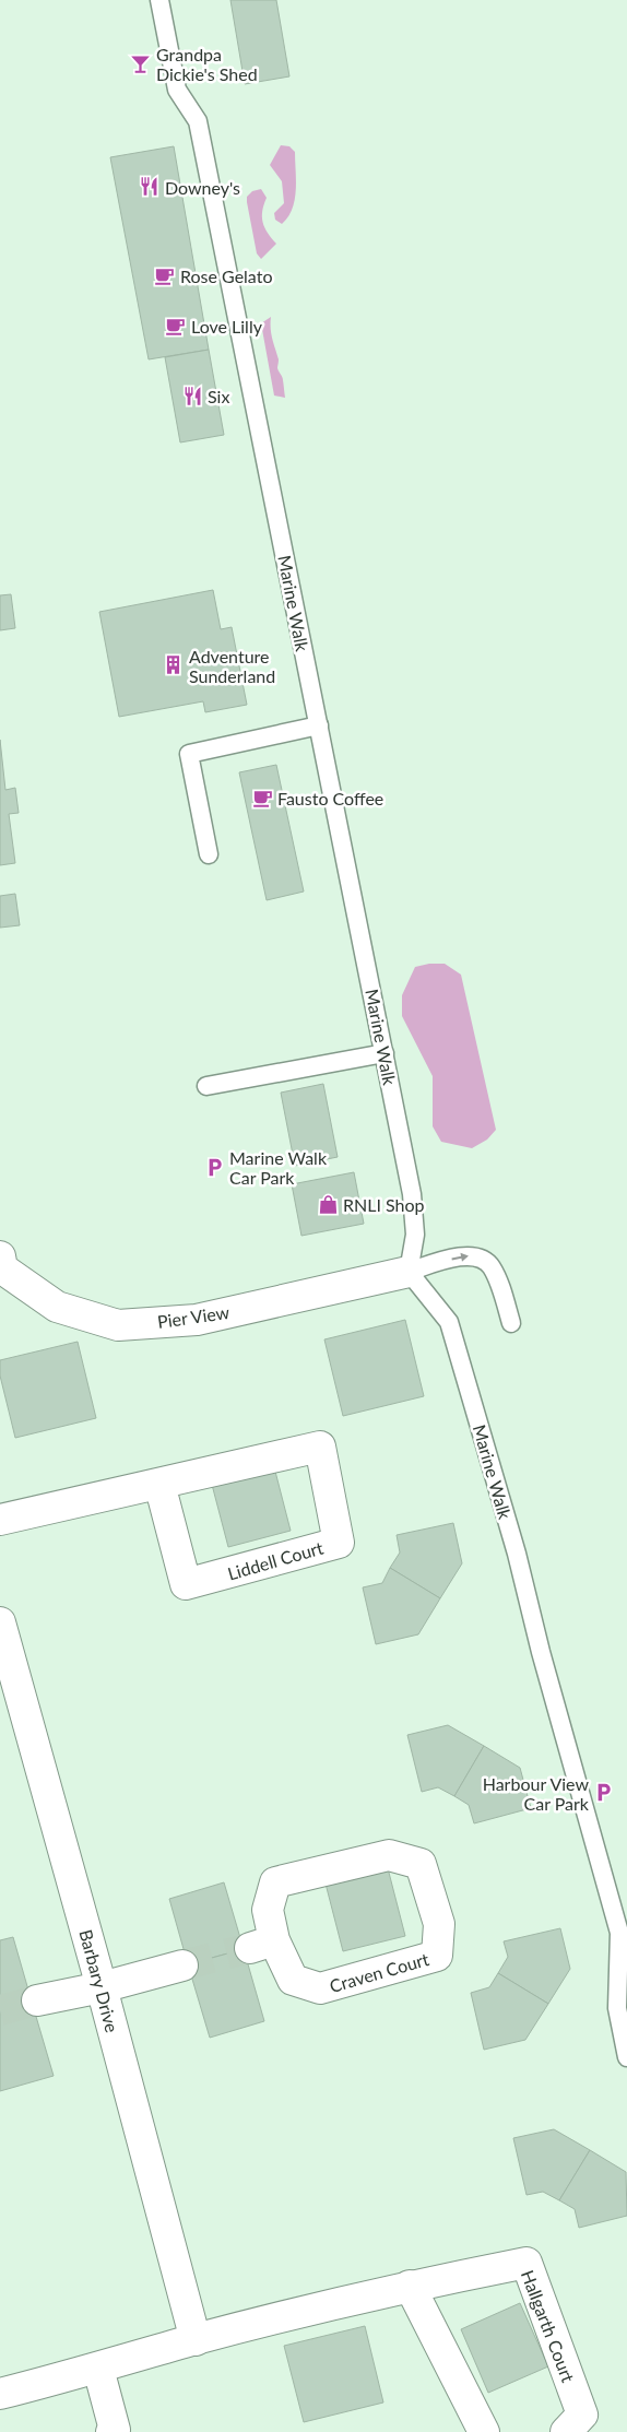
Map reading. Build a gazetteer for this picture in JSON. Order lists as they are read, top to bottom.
{
  "streets": {
    "street": [
      "Pier View",
      "Liddell Court",
      "Craven Court",
      "Barbary Drive",
      "Hallgarth Court"
    ],
    "lane": ["Marine Walk"]
  },
  "crossings": [
    ["Marine Walk", "Pier View"],
    ["Barbary Drive", "Hallgarth Court"]
  ],
  "places": {
    "bar": ["Grandpa Dickie's Shed"],
    "restaurant": ["Downey's", "Six"],
    "cafe": ["Rose Gelato", "Love Lilly", "Fausto Coffee"],
    "building": ["Adventure Sunderland"],
    "parking": ["Marine Walk Car Park", "Harbour View Car Park"],
    "shop": ["RNLI Shop"]
  }
}
